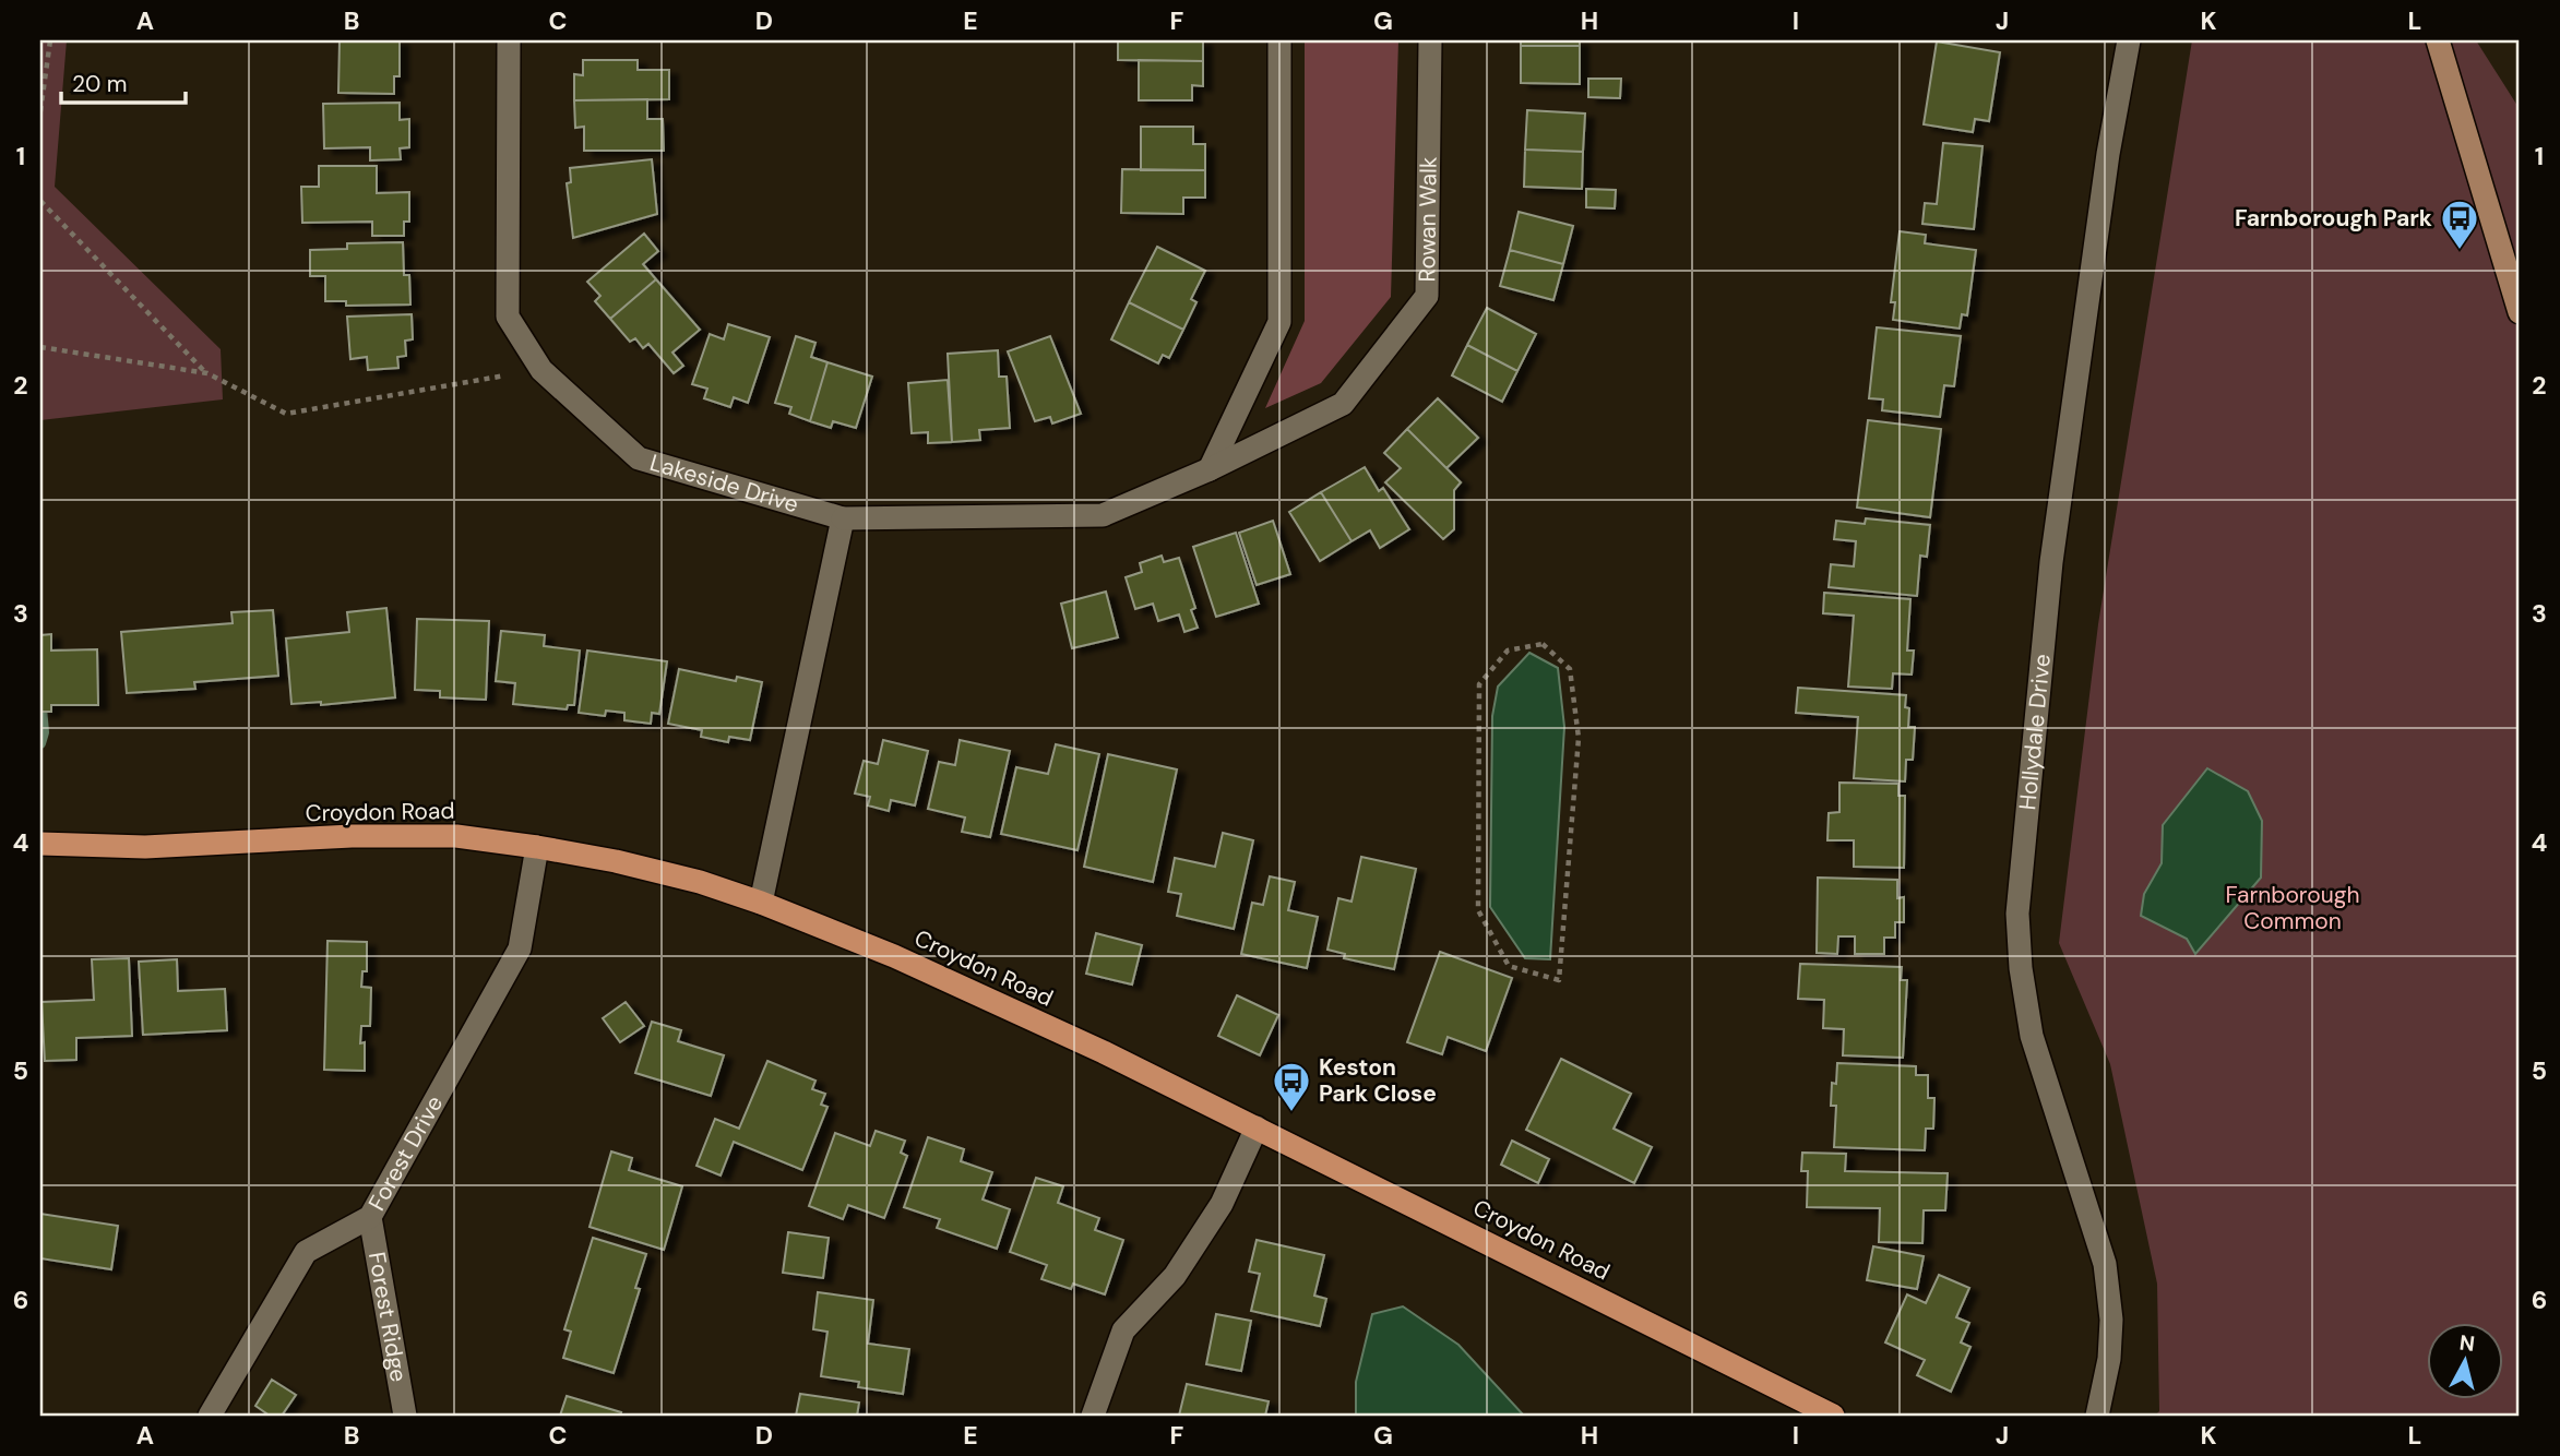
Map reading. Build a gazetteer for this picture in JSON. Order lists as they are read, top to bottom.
{
  "streets": {
    "highway": ["Croydon Road"],
    "street": [
      "Rowan Walk",
      "Lakeside Drive",
      "Hollydale Drive",
      "Forest Drive",
      "Forest Ridge"
    ]
  },
  "crossings": [
    ["Rowan Walk", "Lakeside Drive"],
    ["Croydon Road", "Forest Drive"],
    ["Forest Drive", "Forest Ridge"]
  ],
  "parks": ["Farnborough Common"],
  "places": {
    "bus stop": ["Farnborough Park", "Keston Park Close"]
  },
  "scale_bar": "20 m",
  "north": "top",
  "grid": {
    "columns": [
      "A",
      "B",
      "C",
      "D",
      "E",
      "F",
      "G",
      "H",
      "I",
      "J",
      "K",
      "L"
    ],
    "rows": [
      "1",
      "2",
      "3",
      "4",
      "5",
      "6"
    ]
  }
}
